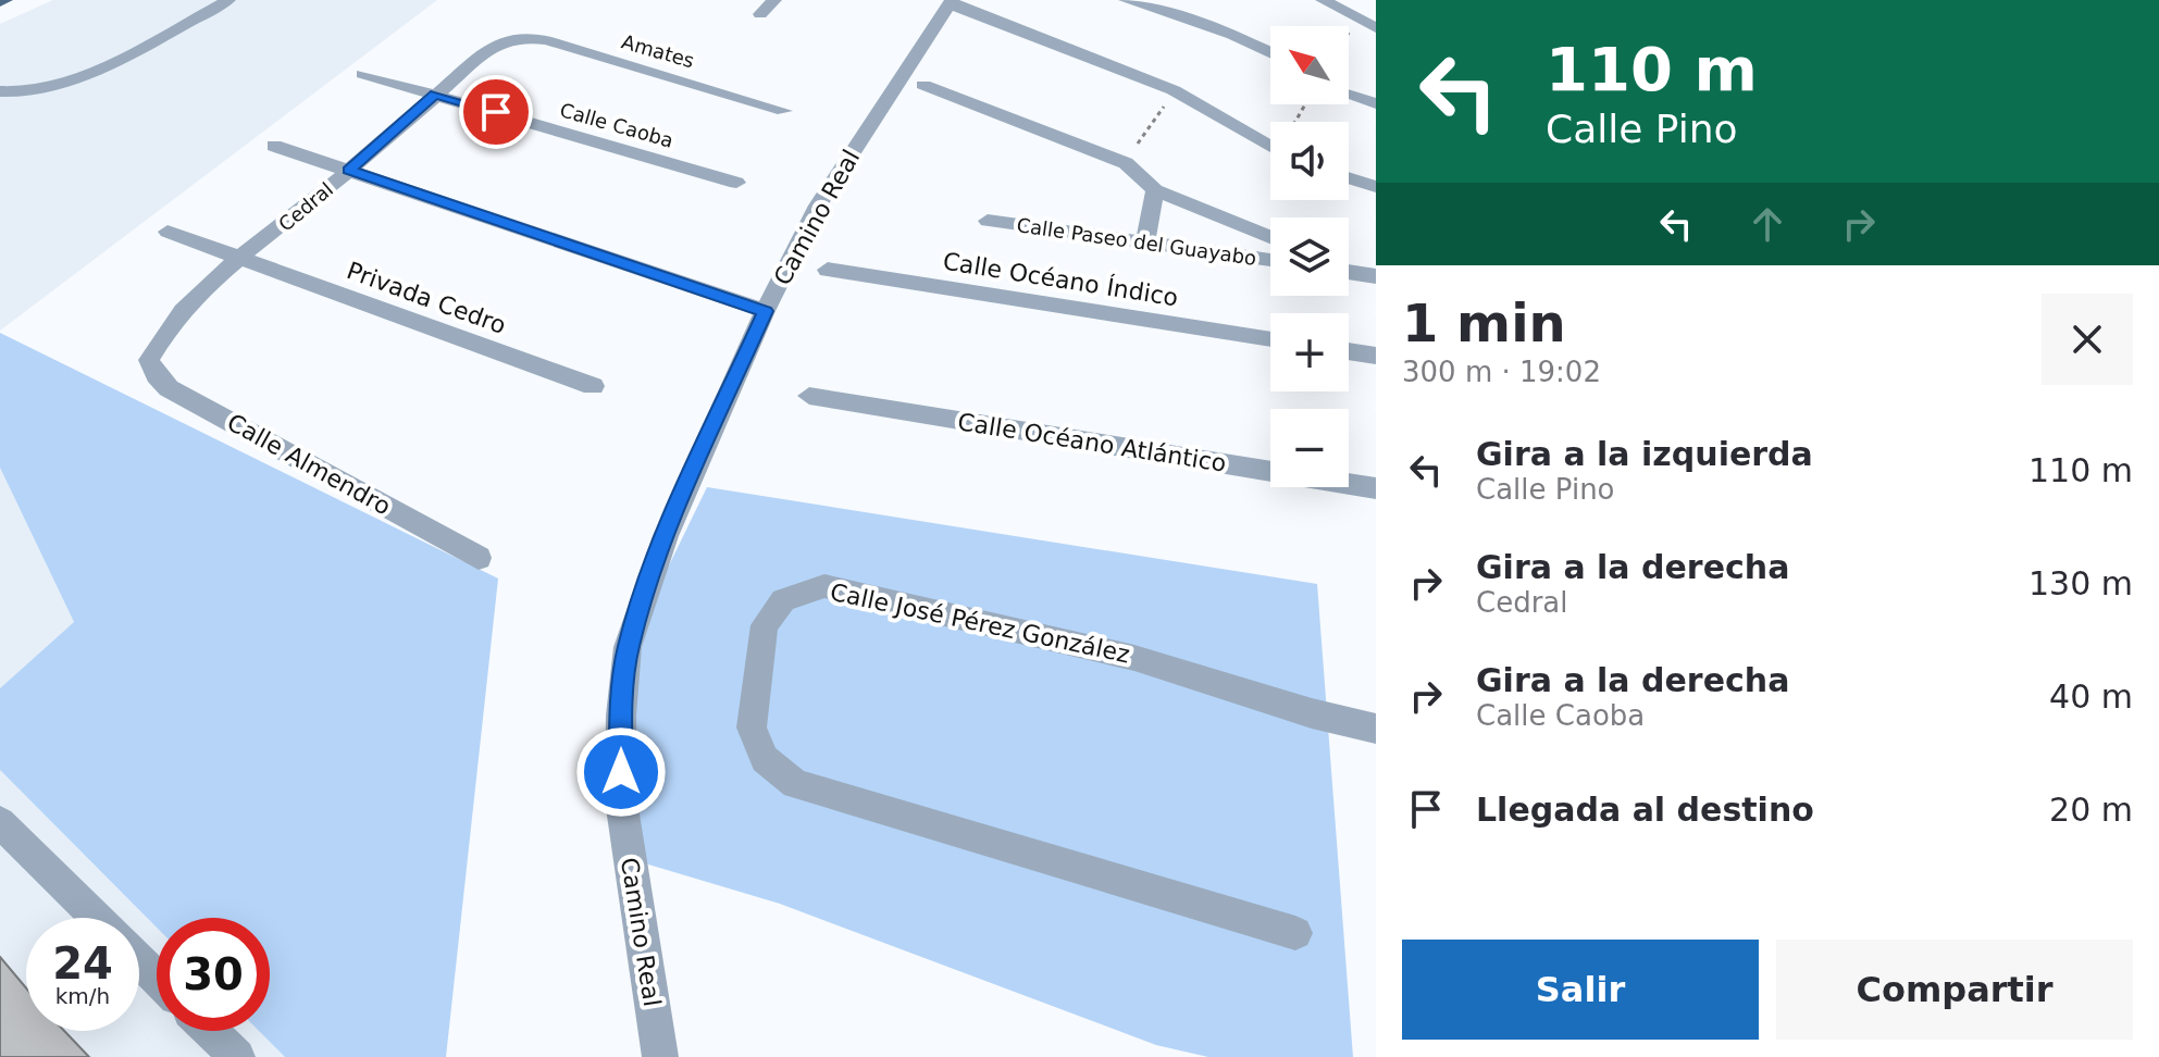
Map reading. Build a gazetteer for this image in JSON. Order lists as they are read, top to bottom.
{
  "streets": {
    "street": [
      "Amates",
      "Calle Caoba",
      "Cedral",
      "Camino Real",
      "Calle Paseo del Guayabo",
      "Calle Océano Índico",
      "Privada Cedro",
      "Calle Océano Atlántico",
      "Calle Almendro",
      "Calle José Pérez González"
    ]
  },
  "crossings": [
    ["Amates", "Cedral"],
    ["Calle Caoba", "Cedral"],
    ["Cedral", "Privada Cedro"],
    ["Cedral", "Calle Almendro"]
  ],
  "north": "top left",
  "page": {
    "turn": ["110 m", "Calle Pino"],
    "map_buttons": ["+", "−"],
    "heading": ["1 min", "300 m · 19:02"],
    "list": [
      {
        "name": "Gira a la izquierda",
        "note": "Calle Pino",
        "value": "110 m"
      },
      {
        "name": "Gira a la derecha",
        "note": "Cedral",
        "value": "130 m"
      },
      {
        "name": "Gira a la derecha",
        "note": "Calle Caoba",
        "value": "40 m"
      },
      {
        "name": "Llegada al destino",
        "value": "20 m"
      }
    ],
    "speed": "24 km/h",
    "limit": "30",
    "buttons": ["Salir", "Compartir"]
  }
}
